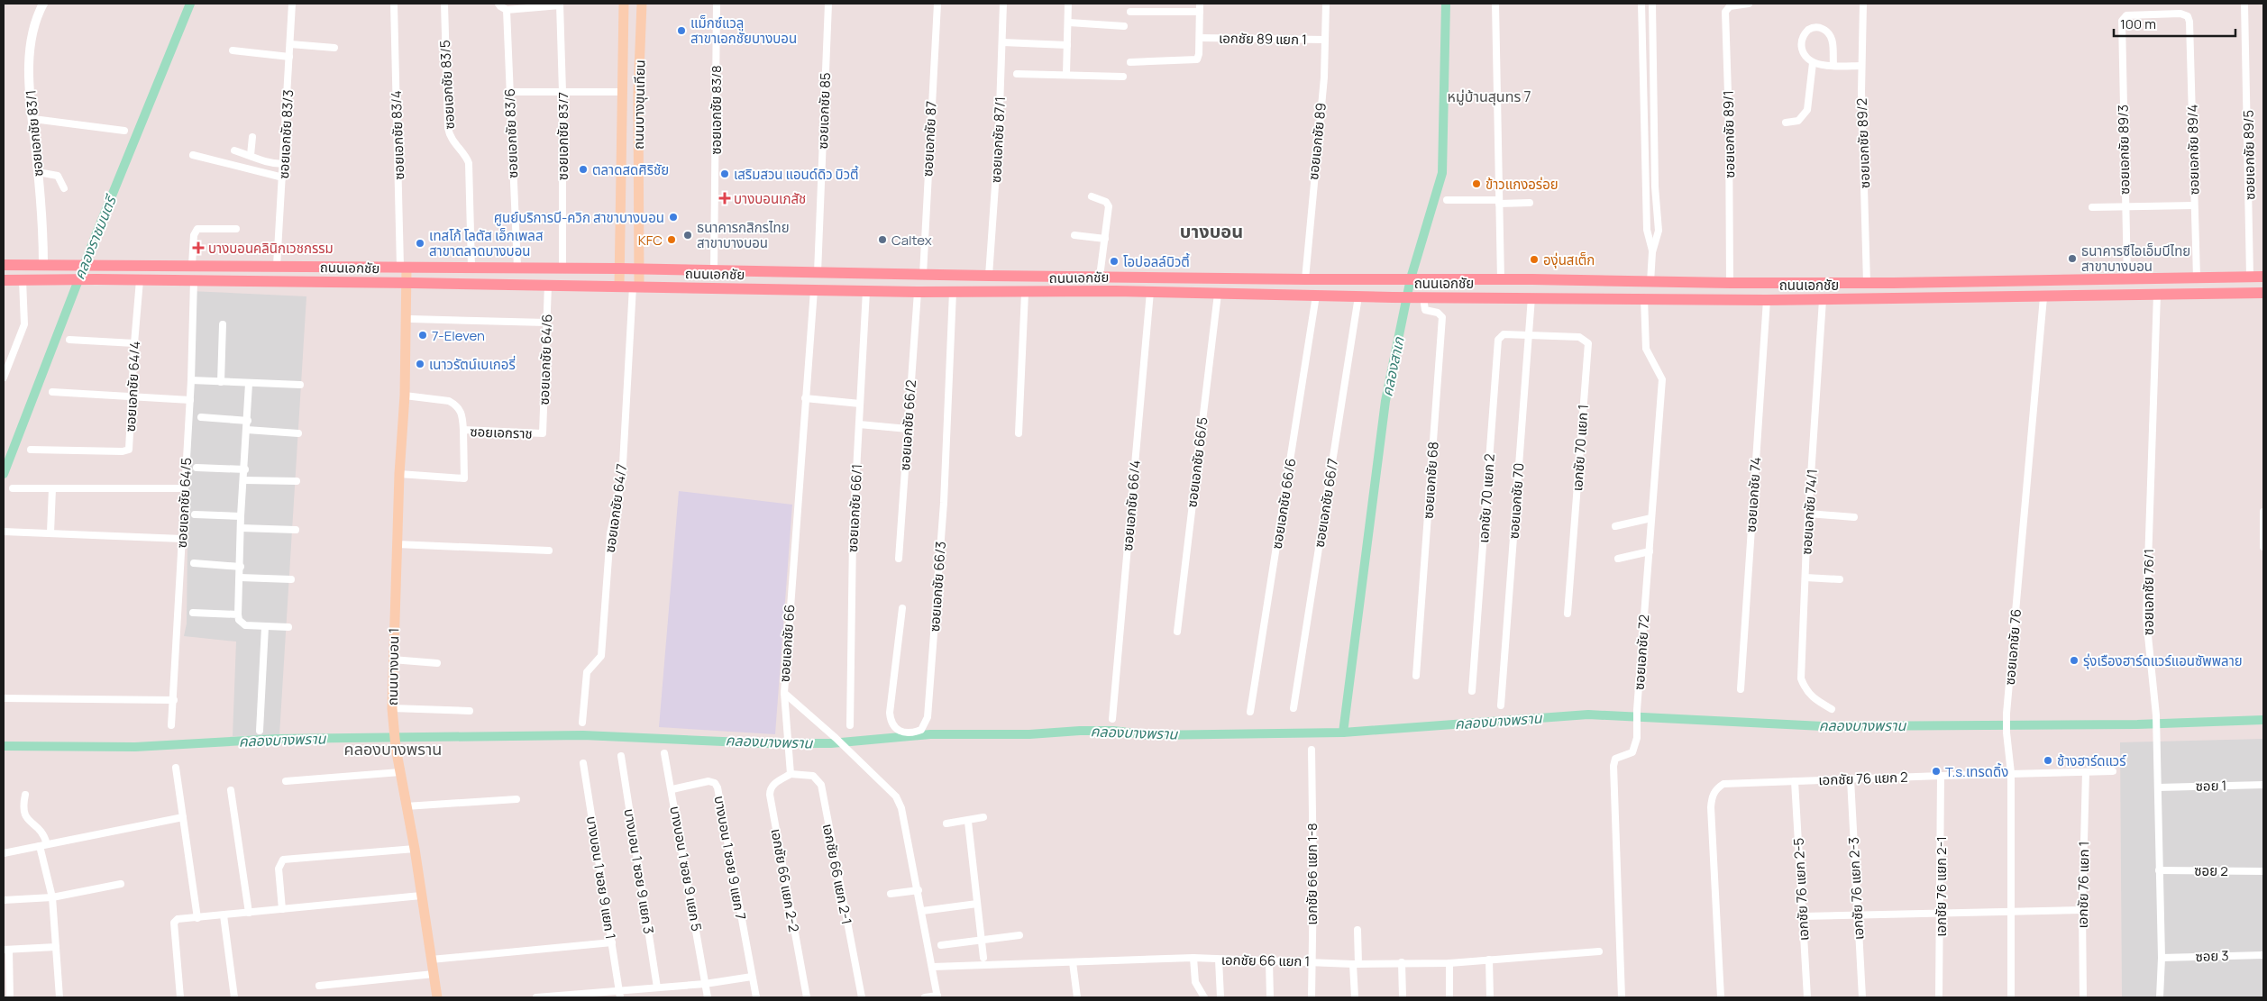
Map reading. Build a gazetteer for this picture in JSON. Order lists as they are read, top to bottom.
{
  "streets": {
    "main road": ["ถนนบางขุนเทียน", "ถนนเอกชัย", "ถนนบางบอน 1"],
    "street": [
      "เอกชัย 89 แยก 1",
      "ซอยเอกชัย 83/5",
      "ซอยเอกชัย 83/8",
      "ซอยเอกชัย 85",
      "ซอยเอกชัย 83/1",
      "ซอยเอกชัย 83/6",
      "ซอยเอกชัย 83/3",
      "ซอยเอกชัย 89/1",
      "ซอยเอกชัย 83/4",
      "ซอยเอกชัย 83/7",
      "ซอยเอกชัย 87",
      "ซอยเอกชัย 87/1",
      "ซอยเอกชัย 89",
      "ซอยเอกชัย 89/2",
      "ซอยเอกชัย 89/3",
      "ซอยเอกชัย 89/4",
      "ซอยเอกชัย 89/5",
      "ซอยเอกชัย 64/6",
      "ซอยเอกชัย 64/4",
      "ซอยเอกชัย 66/2",
      "ซอยเอกราช",
      "เอกชัย 70 แยก 1",
      "ซอยเอกชัย 66/5",
      "ซอยเอกชัย 68",
      "ซอยเอกชัย 74",
      "เอกชัย 70 แยก 2",
      "ซอยเอกชัย 70",
      "ซอยเอกชัย 64/5",
      "ซอยเอกชัย 66/7",
      "ซอยเอกชัย 66/6",
      "ซอยเอกชัย 66/4",
      "ซอยเอกชัย 64/7",
      "ซอยเอกชัย 66/1",
      "ซอยเอกชัย 74/1",
      "ซอยเอกชัย 66/3",
      "ซอยเอกชัย 76/1",
      "ซอยเอกชัย 66",
      "ซอยเอกชัย 76",
      "ซอยเอกชัย 72",
      "เอกชัย 76 แยก 2",
      "ซอย 1",
      "บางบอน 1 ซอย 9 แยก 7",
      "บางบอน 1 ซอย 9 แยก 5",
      "ซอย 2",
      "บางบอน 1 ซอย 9 แยก 3",
      "เอกชัย 66 แยก 2-1",
      "เอกชัย 66 แยก 1-8",
      "บางบอน 1 ซอย 9 แยก 1",
      "เอกชัย 66 แยก 2-2",
      "เอกชัย 76 แยก 1",
      "เอกชัย 76 แยก 2-1",
      "เอกชัย 76 แยก 2-3",
      "เอกชัย 76 แยก 2-5",
      "ซอย 3",
      "เอกชัย 66 แยก 1"
    ]
  },
  "crossings": [
    ["เอกชัย 89 แยก 1", "ซอยเอกชัย 89"],
    ["ซอยเอกชัย 83/5", "ถนนเอกชัย"],
    ["ถนนบางขุนเทียน", "ถนนเอกชัย"],
    ["ถนนบางขุนเทียน", "ซอยเอกชัย 64/7"],
    ["ซอยเอกชัย 83/8", "ถนนเอกชัย"],
    ["ซอยเอกชัย 85", "ถนนเอกชัย"],
    ["ซอยเอกชัย 83/1", "ถนนเอกชัย"],
    ["ซอยเอกชัย 83/6", "ถนนเอกชัย"],
    ["ซอยเอกชัย 83/3", "ถนนเอกชัย"],
    ["ซอยเอกชัย 89/1", "ถนนเอกชัย"],
    ["ซอยเอกชัย 83/4", "ถนนเอกชัย"],
    ["ซอยเอกชัย 83/4", "ถนนบางบอน 1"],
    ["ซอยเอกชัย 83/7", "ถนนเอกชัย"],
    ["ซอยเอกชัย 87", "ถนนเอกชัย"],
    ["ซอยเอกชัย 87/1", "ถนนเอกชัย"],
    ["ซอยเอกชัย 89", "ถนนเอกชัย"],
    ["ซอยเอกชัย 89/2", "ถนนเอกชัย"],
    ["ซอยเอกชัย 89/3", "ซอยเอกชัย 89/4"],
    ["ซอยเอกชัย 89/3", "ถนนเอกชัย"],
    ["ซอยเอกชัย 89/4", "ถนนเอกชัย"],
    ["ซอยเอกชัย 89/5", "ถนนเอกชัย"],
    ["ถนนเอกชัย", "ซอยเอกชัย 64/6"],
    ["ถนนเอกชัย", "ซอยเอกชัย 64/4"],
    ["ถนนเอกชัย", "ซอยเอกชัย 66/2"],
    ["ถนนเอกชัย", "ซอยเอกชัย 66/5"],
    ["ถนนเอกชัย", "ซอยเอกชัย 68"],
    ["ถนนเอกชัย", "ซอยเอกชัย 74"],
    ["ถนนเอกชัย", "ซอยเอกชัย 70"],
    ["ถนนเอกชัย", "ซอยเอกชัย 64/5"],
    ["ถนนเอกชัย", "ซอยเอกชัย 66/7"],
    ["ถนนเอกชัย", "ซอยเอกชัย 66/6"],
    ["ถนนเอกชัย", "ซอยเอกชัย 66/4"],
    ["ถนนเอกชัย", "ซอยเอกชัย 64/7"],
    ["ถนนเอกชัย", "ซอยเอกชัย 66/1"],
    ["ถนนเอกชัย", "ซอยเอกชัย 74/1"],
    ["ถนนเอกชัย", "ซอยเอกชัย 66/3"],
    ["ถนนเอกชัย", "ซอยเอกชัย 76/1"],
    ["ถนนเอกชัย", "ซอยเอกชัย 66"],
    ["ถนนเอกชัย", "ซอยเอกชัย 76"],
    ["ถนนเอกชัย", "ซอยเอกชัย 72"],
    ["ถนนเอกชัย", "ถนนบางบอน 1"],
    ["ซอยเอกชัย 64/6", "ซอยเอกราช"],
    ["ซอยเอกราช", "ถนนบางบอน 1"],
    ["เอกชัย 70 แยก 1", "เอกชัย 70 แยก 2"],
    ["เอกชัย 70 แยก 1", "ซอยเอกชัย 70"],
    ["เอกชัย 70 แยก 2", "ซอยเอกชัย 70"],
    ["ซอยเอกชัย 76/1", "ซอย 1"],
    ["ซอยเอกชัย 76/1", "ซอย 2"],
    ["ซอยเอกชัย 76/1", "ซอย 3"],
    ["ซอยเอกชัย 66", "เอกชัย 66 แยก 1"],
    ["ซอยเอกชัย 76", "เอกชัย 76 แยก 2"],
    ["เอกชัย 76 แยก 2", "เอกชัย 76 แยก 2-1"],
    ["เอกชัย 76 แยก 2", "เอกชัย 76 แยก 2-3"],
    ["เอกชัย 76 แยก 2", "เอกชัย 76 แยก 2-5"],
    ["บางบอน 1 ซอย 9 แยก 7", "บางบอน 1 ซอย 9 แยก 5"],
    ["เอกชัย 66 แยก 2-1", "เอกชัย 66 แยก 2-2"],
    ["เอกชัย 66 แยก 1-8", "เอกชัย 66 แยก 1"]
  ],
  "districts": ["หมู่บ้านสุนทร 7", "บางบอน", "คลองบางพราน"],
  "water": ["คลองราชมนตรี", "คลองสาเก", "คลองบางพราน"],
  "places": {
    "other": [
      "แม็กซ์แวลู สาขาเอกชัยบางบอน",
      "ตลาดสดศิริชัย",
      "เสริมสวน แอนด์ดิว บิวตี้",
      "ข้าวแกงอร่อย",
      "ศูนย์บริการบี-ควิก สาขาบางบอน",
      "ธนาคารกสิกรไทย สาขาบางบอน",
      "KFC",
      "Caltex",
      "เทสโก้ โลตัส เอ็กเพลส สาขาตลาดบางบอน",
      "ธนาคารซีไอเอ็มบีไทย สาขาบางบอน",
      "องุ่นสเต็ก",
      "โอปอลล์บิวตี้",
      "7-Eleven",
      "เนาวรัตน์เบเกอรี่",
      "รุ่งเรืองฮาร์ดแวร์แอนซัพพลาย",
      "ช้างฮาร์ดแวร์",
      "T.s.เทรดดิ้ง"
    ],
    "health": ["บางบอนเภสัช", "บางบอนคลินิกเวชกรรม"]
  },
  "scale_bar": "100 m"
}
